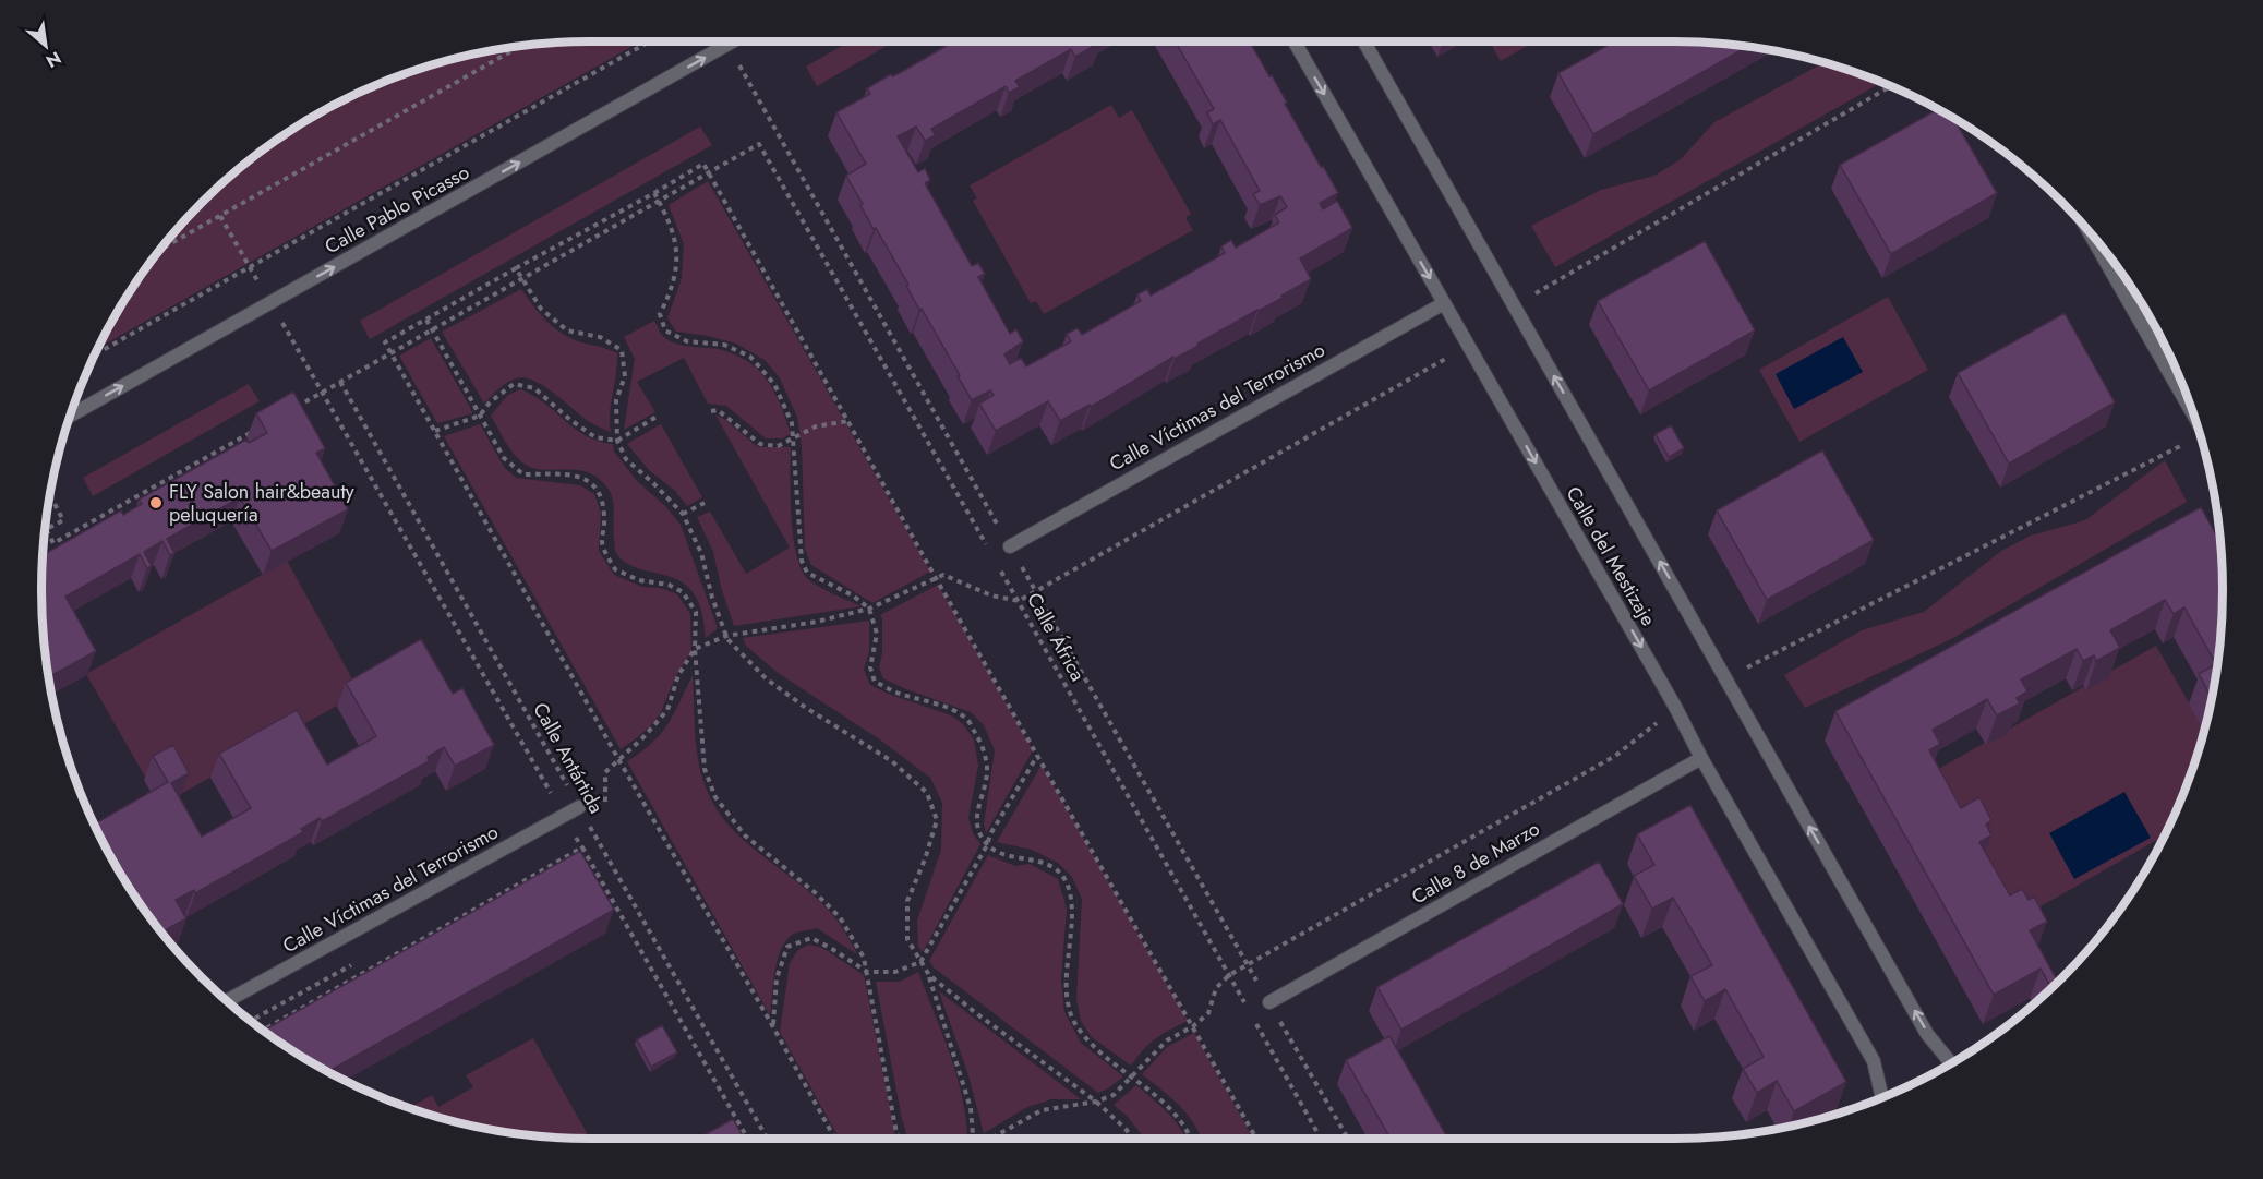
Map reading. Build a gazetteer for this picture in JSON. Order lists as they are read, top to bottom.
{
  "streets": {
    "street": [
      "Calle Pablo Picasso",
      "Calle Víctimas del Terrorismo",
      "Calle del Mestizaje",
      "Calle 8 de Marzo"
    ],
    "path": ["Calle África", "Calle Antártida"]
  },
  "crossings": [
    ["Calle Víctimas del Terrorismo", "Calle del Mestizaje"],
    ["Calle Víctimas del Terrorismo", "Calle Antártida"],
    ["Calle del Mestizaje", "Calle 8 de Marzo"]
  ],
  "one_way": ["Calle Pablo Picasso"],
  "places": ["FLY Salon hair&beauty peluquería"],
  "north": "bottom right"
}
